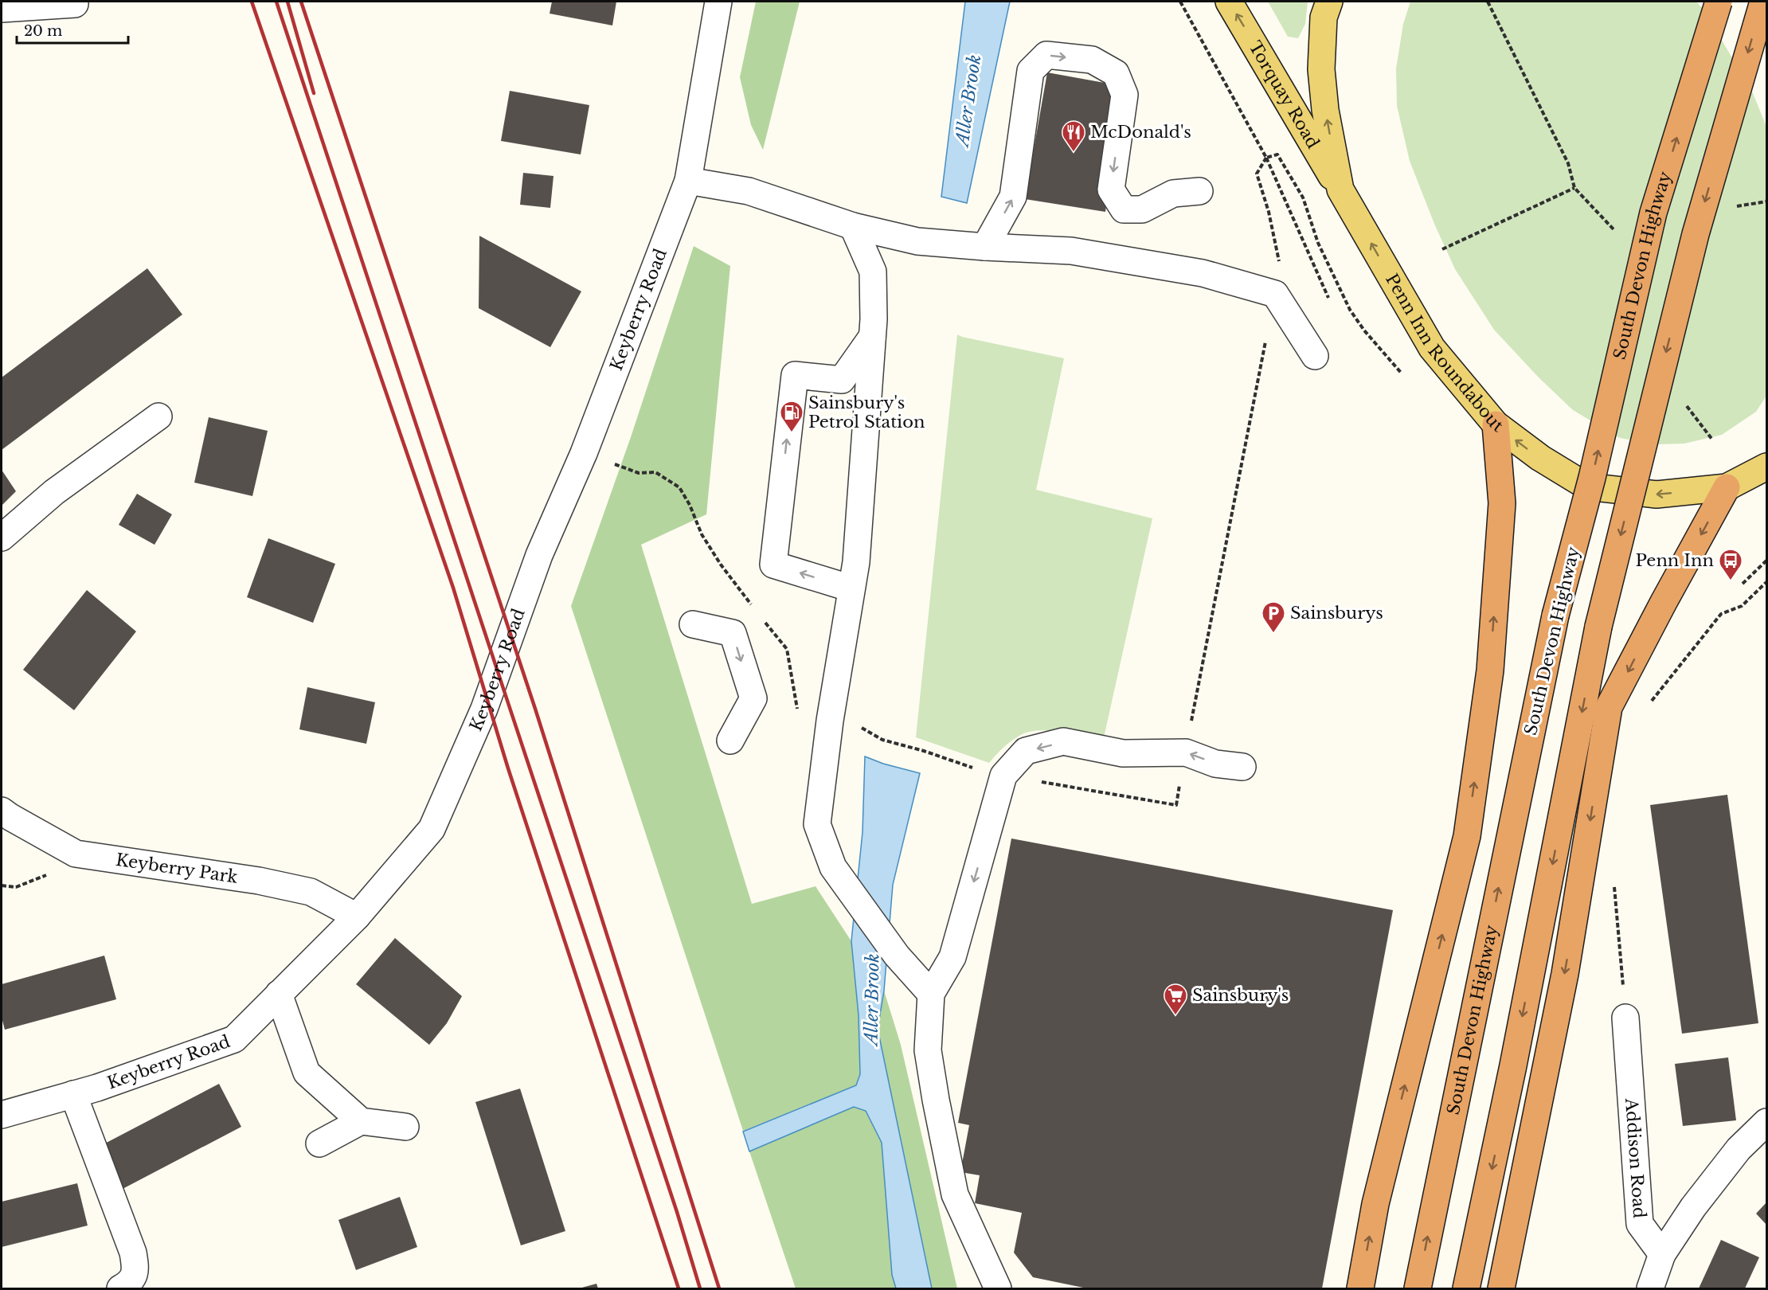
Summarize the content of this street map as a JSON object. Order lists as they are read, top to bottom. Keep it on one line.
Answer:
{"streets":{"highway":["South Devon Highway"],"main road":["Torquay Road","Penn Inn Roundabout"],"street":["Keyberry Road","Keyberry Park","Addison Road"]},"crossings":[["Torquay Road","Penn Inn Roundabout"],["Keyberry Road","Keyberry Park"]],"one_way":["Torquay Road","Penn Inn Roundabout"],"water":["Aller Brook"],"places":{"restaurant":["McDonald's"],"fuel station":["Sainsbury's Petrol Station"],"bus stop":["Penn Inn"],"parking":["Sainsburys"],"supermarket":["Sainsbury's"]},"scale_bar":"20 m"}
